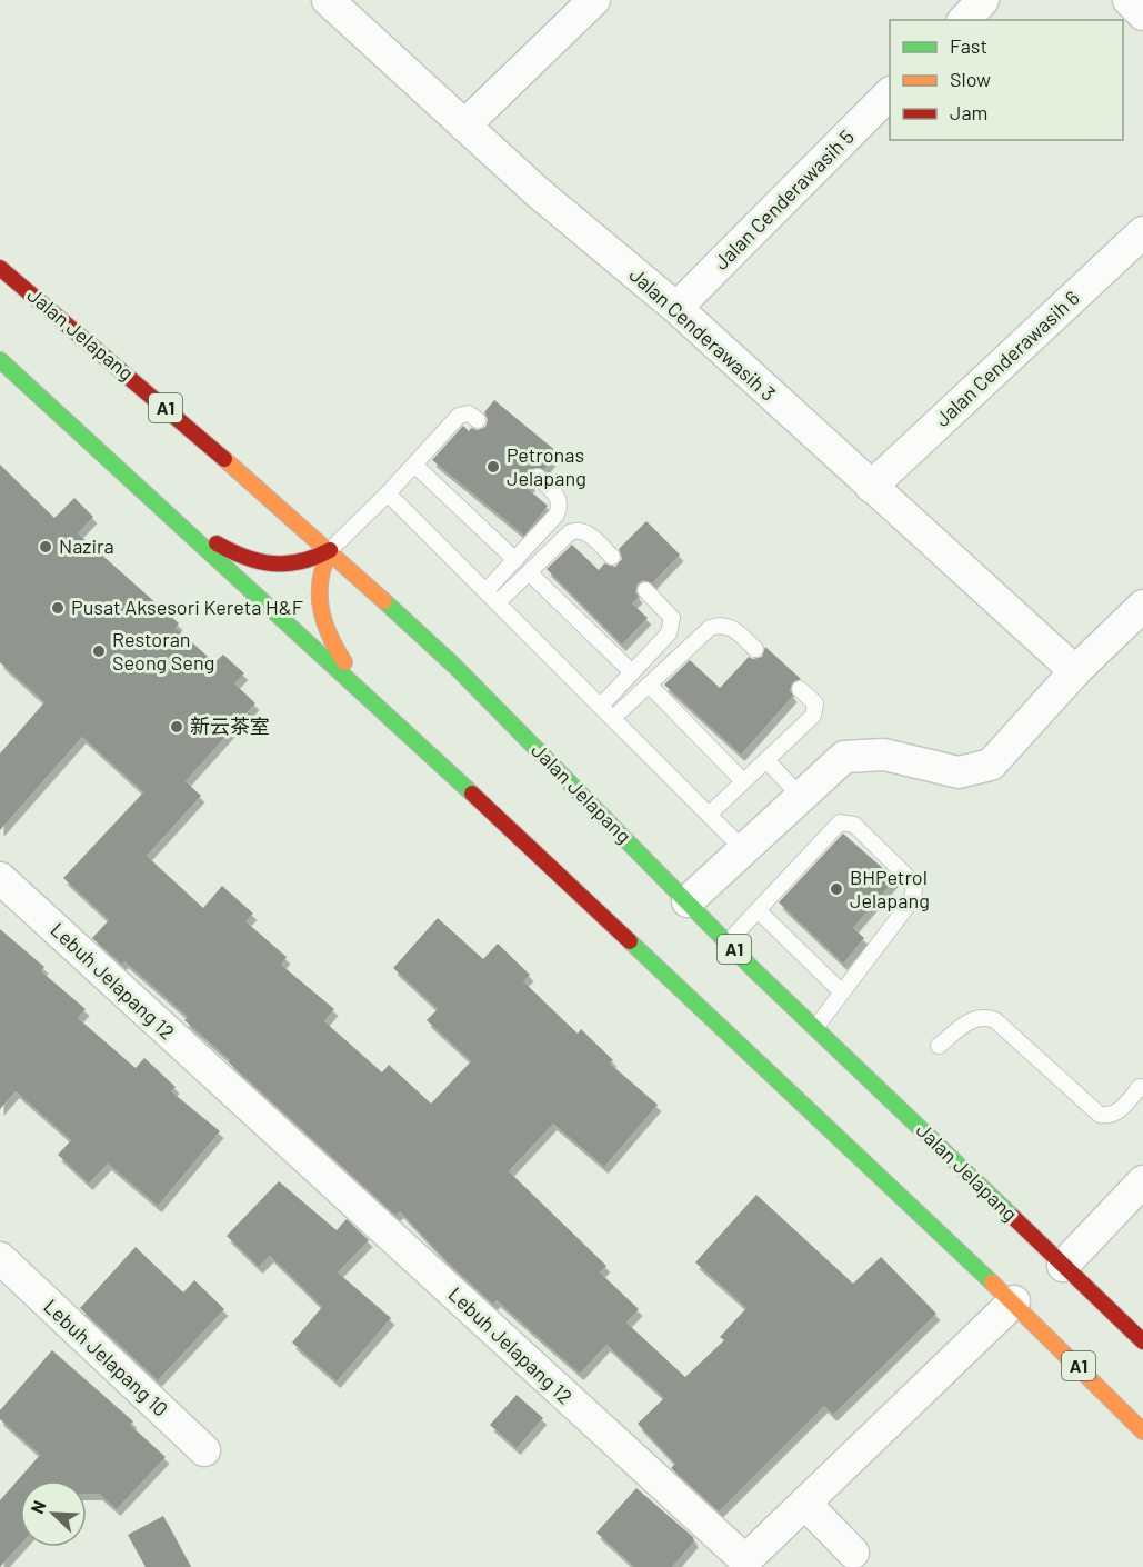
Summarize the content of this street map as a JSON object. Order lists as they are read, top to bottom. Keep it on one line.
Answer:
{"streets":{"main road":["Jalan Jelapang","A1"],"street":["Jalan Cenderawasih 5","Jalan Cenderawasih 3","Jalan Cenderawasih 6","Lebuh Jelapang 12","Lebuh Jelapang 10"]},"crossings":[["Jalan Cenderawasih 5","Jalan Cenderawasih 3"],["Jalan Cenderawasih 3","Jalan Cenderawasih 6"],["A1","Lebuh Jelapang 12"]],"places":["Petronas Jelapang","Nazira","Pusat Aksesori Kereta H&F","Restoran Seong Seng","新云茶室","BHPetrol Jelapang"],"legend":["Fast","Slow","Jam"],"north":"top left"}
